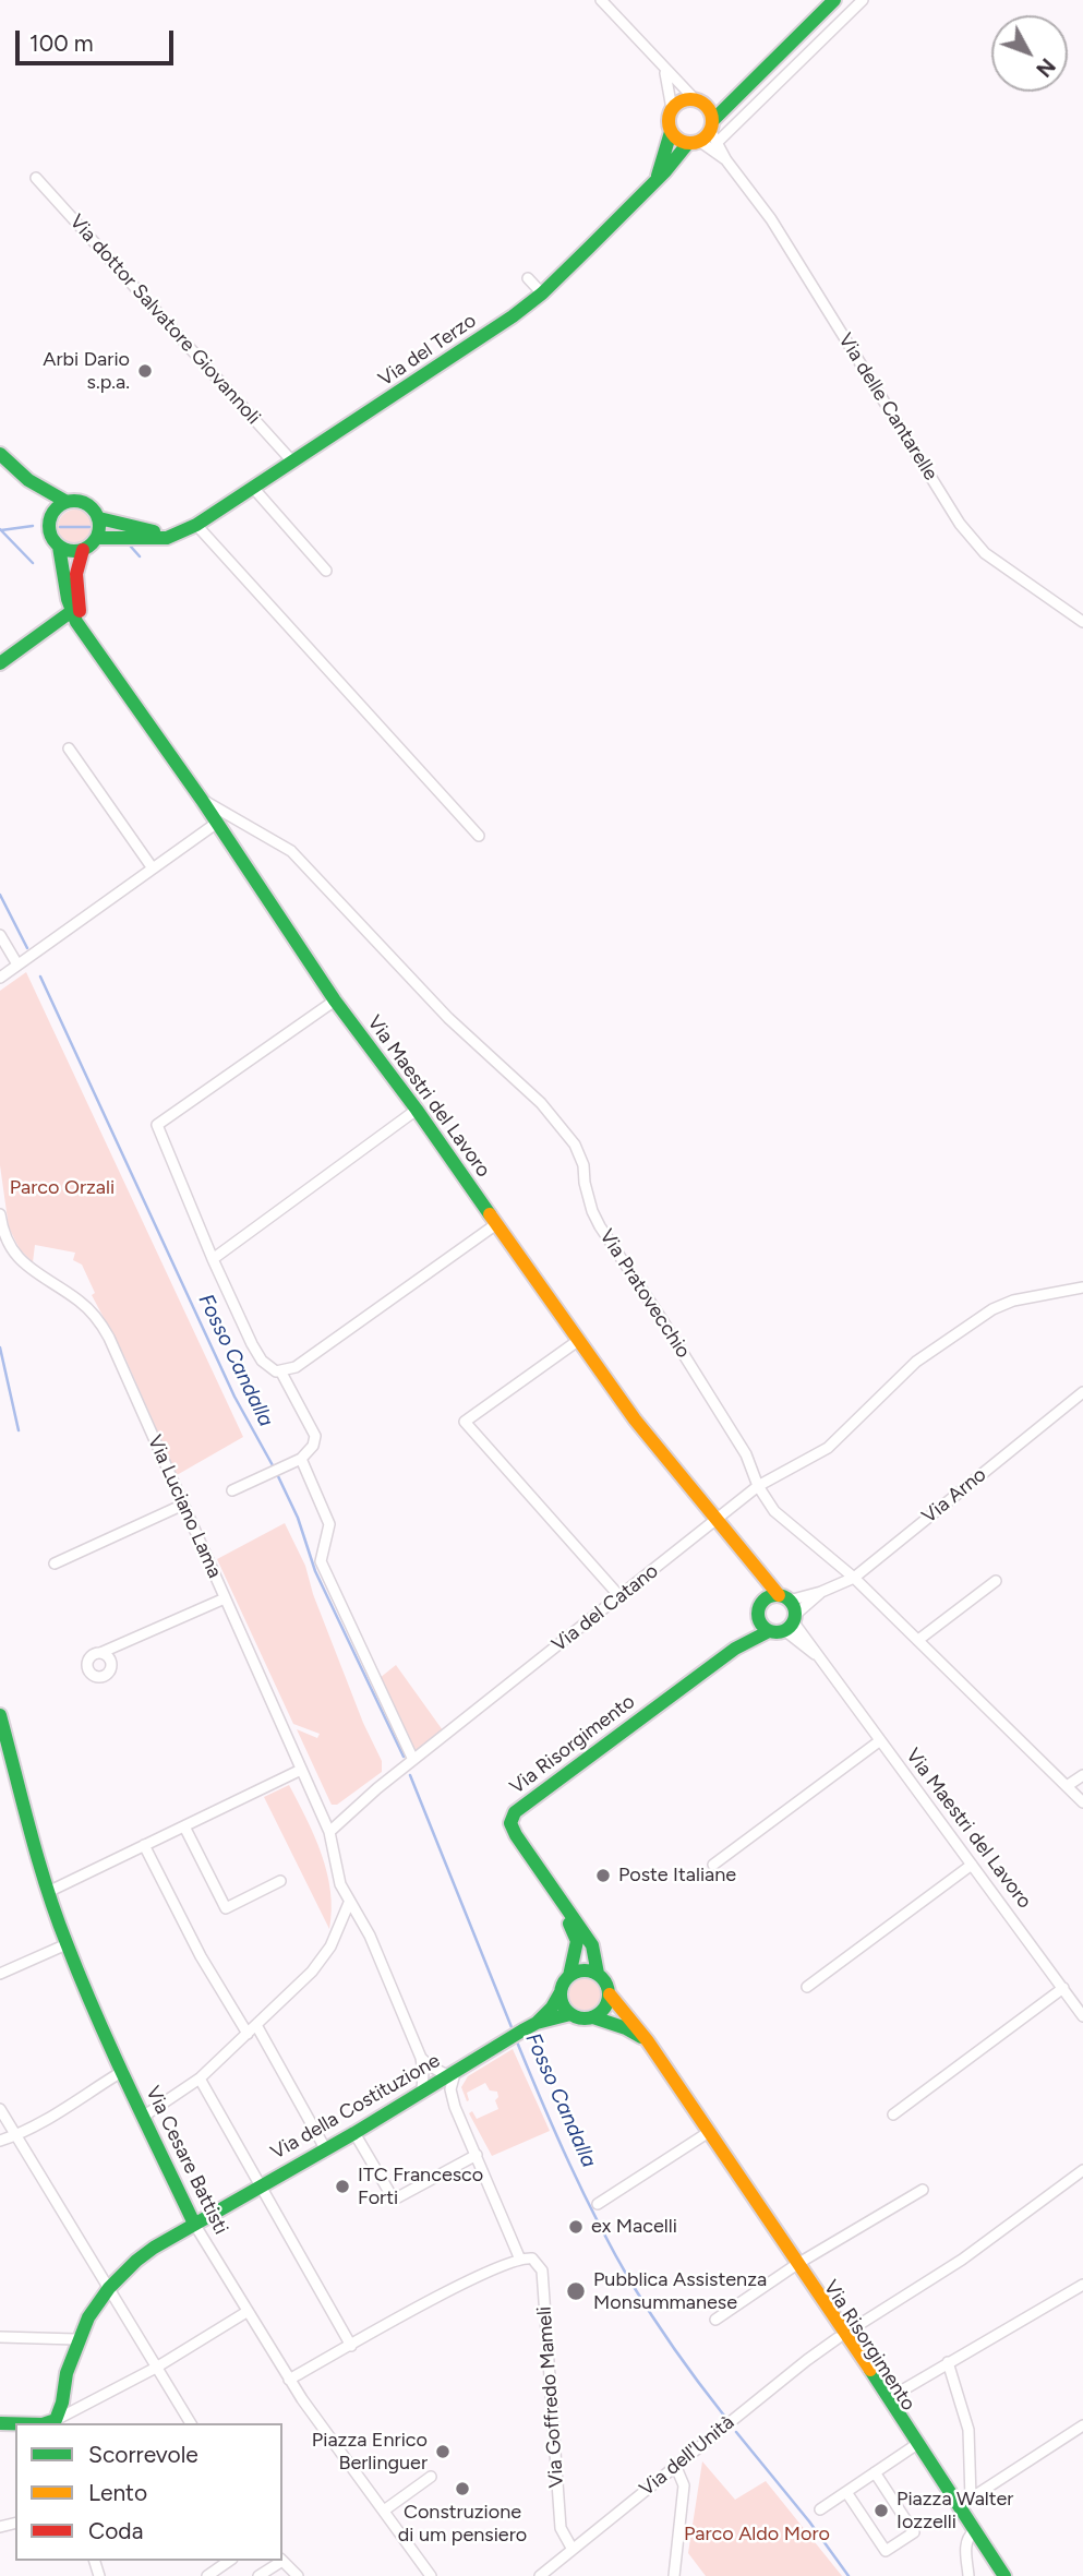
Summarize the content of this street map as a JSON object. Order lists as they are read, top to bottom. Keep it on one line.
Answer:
{"streets":{"main road":["Via del Terzo","Via Maestri del Lavoro","Via Risorgimento","Via della Costituzione","Via Cesare Battisti"],"street":["Via dottor Salvatore Giovannoli","Via delle Cantarelle","Via Pratovecchio","Via Arno","Via Luciano Lama","Via del Catano","Via Goffredo Mameli","Via dell'Unità"]},"crossings":[["Via dottor Salvatore Giovannoli","Via del Terzo"],["Via del Terzo","Via delle Cantarelle"],["Via Maestri del Lavoro","Via Pratovecchio"],["Via Maestri del Lavoro","Via Arno"],["Via Maestri del Lavoro","Via del Catano"],["Via Maestri del Lavoro","Via Risorgimento"],["Via Pratovecchio","Via Arno"],["Via Pratovecchio","Via del Catano"],["Via Arno","Via Risorgimento"],["Via Luciano Lama","Via del Catano"],["Via Risorgimento","Via della Costituzione"],["Via Risorgimento","Via dell'Unità"],["Via della Costituzione","Via Cesare Battisti"],["Via Goffredo Mameli","Via dell'Unità"]],"water":["Fosso Candalla"],"parks":["Parco Orzali","Parco Aldo Moro"],"places":["Arbi Dario s.p.a.","Poste Italiane","ITC Francesco Forti","ex Macelli","Pubblica Assistenza Monsummanese","Piazza Enrico Berlinguer","Construzione di um pensiero","Piazza Walter Iozzelli"],"legend":["Scorrevole","Lento","Coda"],"scale_bar":"100 m","north":"bottom right"}
